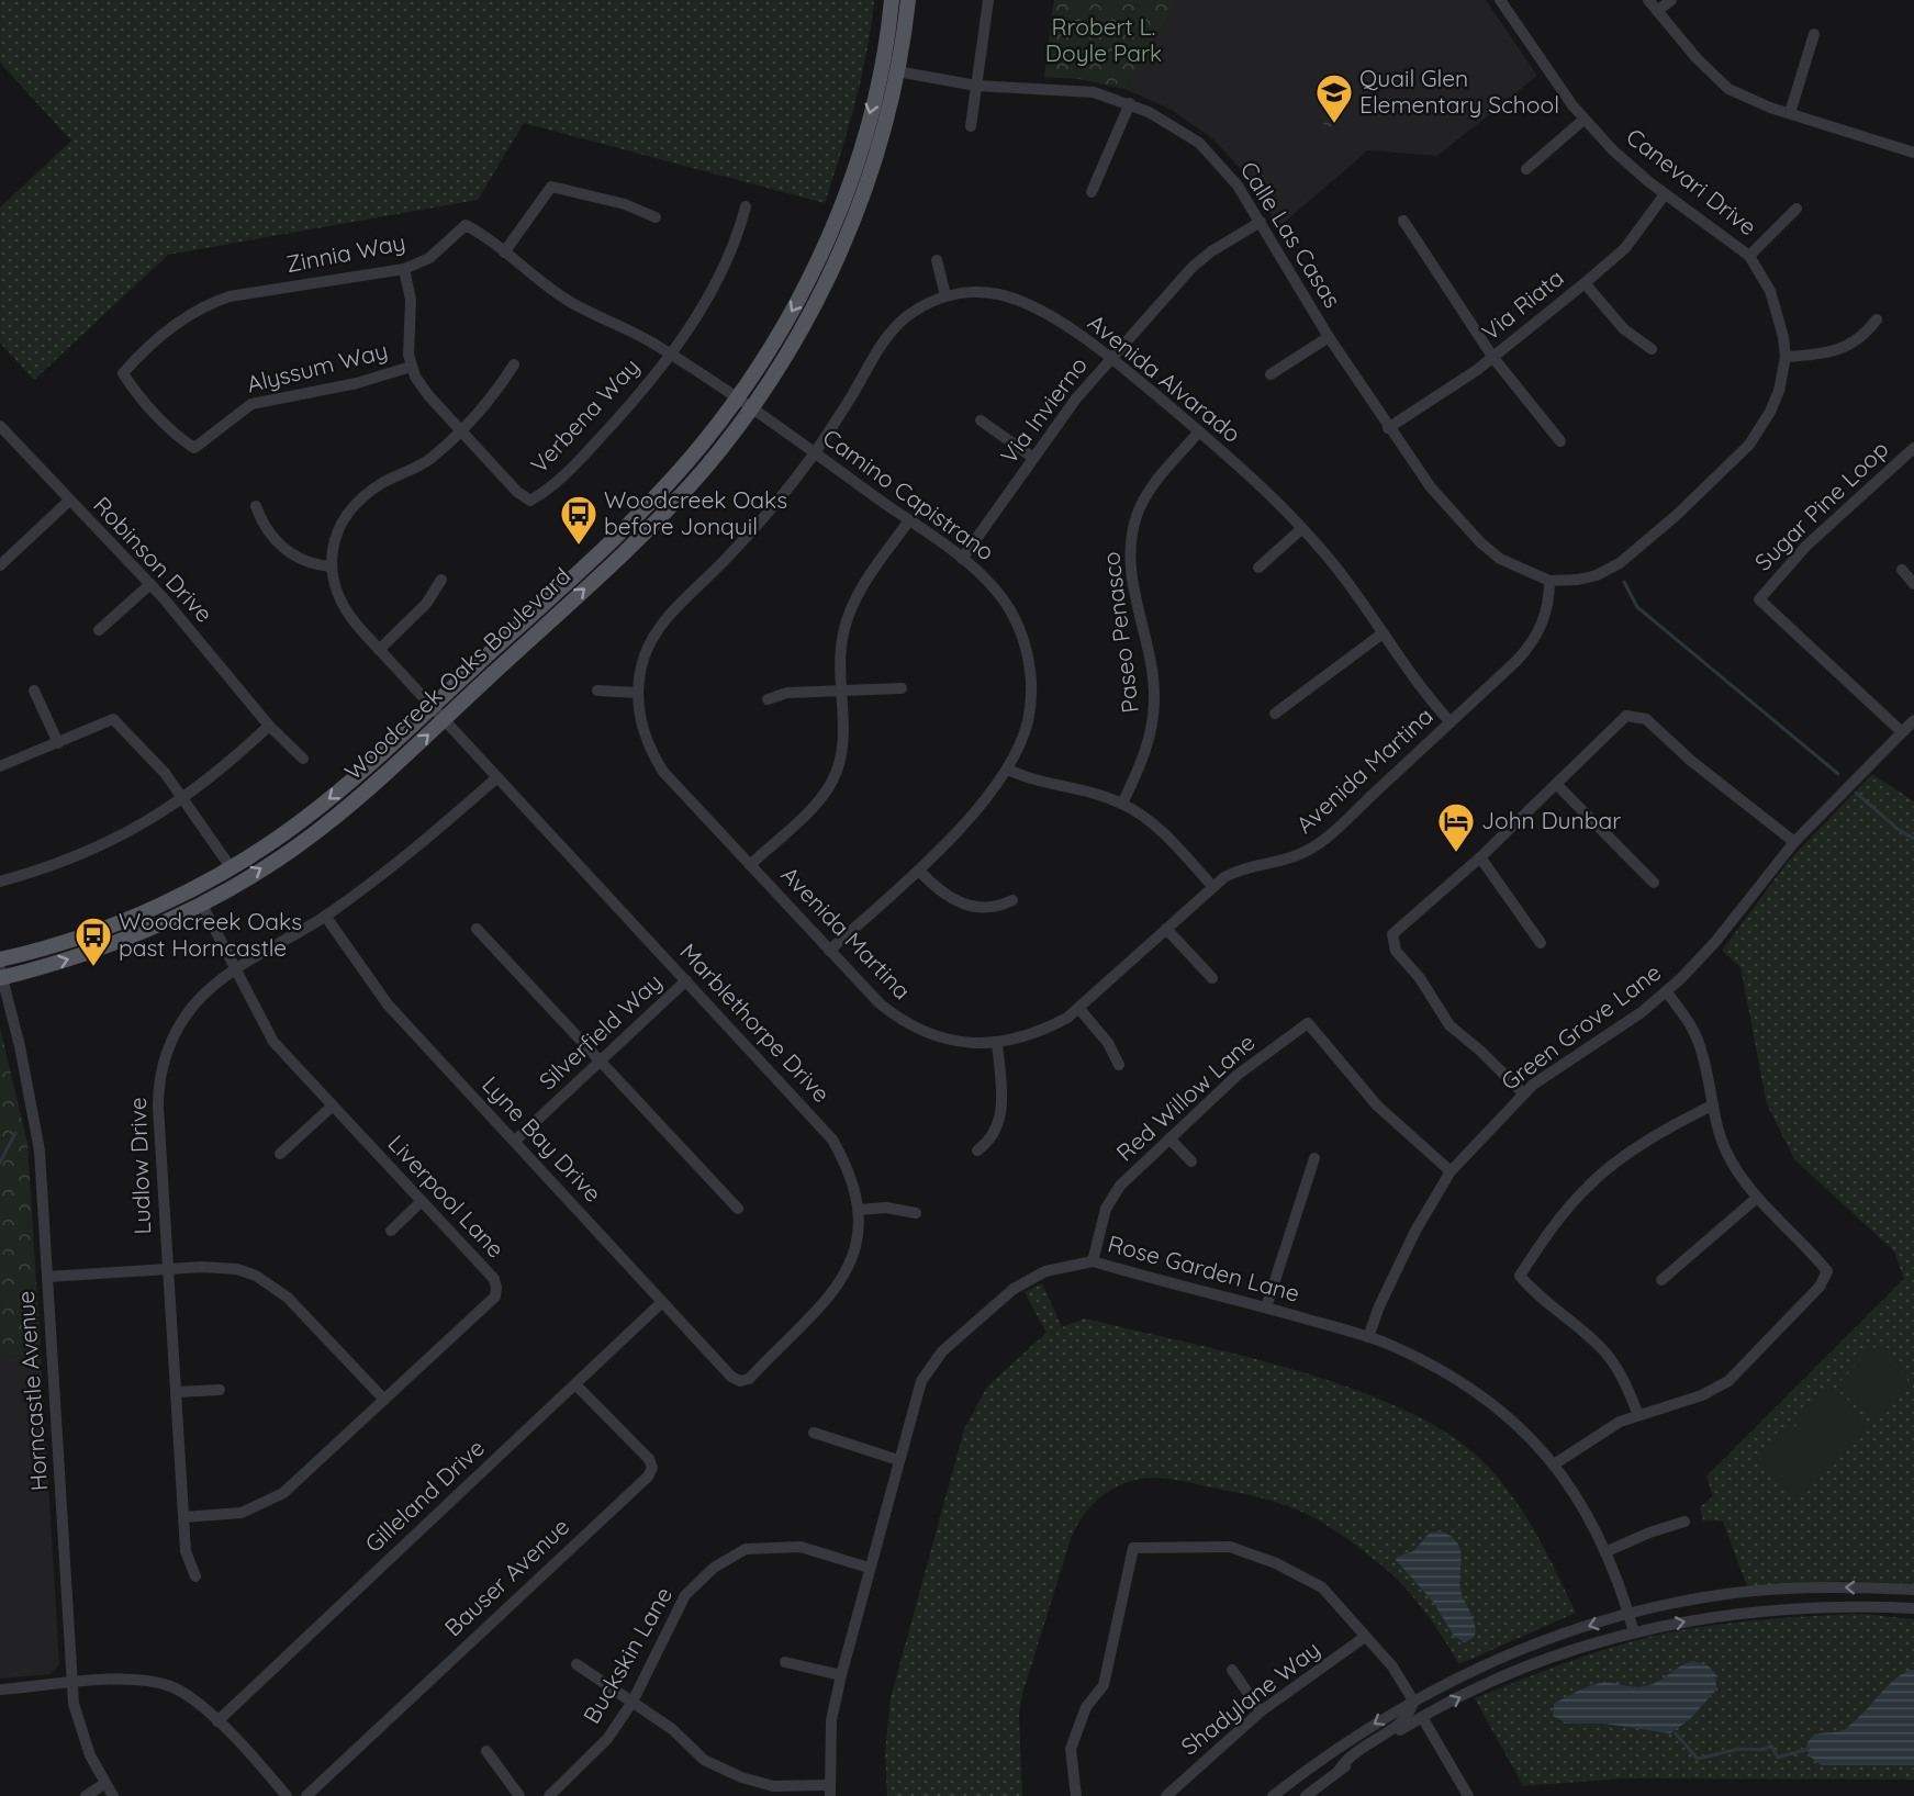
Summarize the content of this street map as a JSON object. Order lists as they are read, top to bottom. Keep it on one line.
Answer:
{"streets":{"main road":["Woodcreek Oaks Boulevard"],"street":["Canevari Drive","Calle Las Casas","Zinnia Way","Via Riata","Alyssum Way","Avenida Alvarado","Via Invierno","Verbena Way","Camino Capistrano","Sugar Pine Loop","Robinson Drive","Paseo Penasco","Avenida Martina","Marblethorpe Drive","Green Grove Lane","Silverfield Way","Red Willow Lane","Lyne Bay Drive","Ludlow Drive","Liverpool Lane","Rose Garden Lane","Horncastle Avenue","Gilleland Drive","Bauser Avenue","Buckskin Lane","Shadylane Way"]},"crossings":[["Canevari Drive","Calle Las Casas"],["Canevari Drive","Via Riata"],["Canevari Drive","Avenida Martina"],["Calle Las Casas","Via Riata"],["Calle Las Casas","Via Invierno"],["Calle Las Casas","Woodcreek Oaks Boulevard"],["Calle Las Casas","Avenida Martina"],["Zinnia Way","Alyssum Way"],["Zinnia Way","Verbena Way"],["Zinnia Way","Camino Capistrano"],["Zinnia Way","Woodcreek Oaks Boulevard"],["Alyssum Way","Verbena Way"],["Avenida Alvarado","Via Invierno"],["Avenida Alvarado","Camino Capistrano"],["Avenida Alvarado","Paseo Penasco"],["Avenida Alvarado","Avenida Martina"],["Via Invierno","Camino Capistrano"],["Camino Capistrano","Woodcreek Oaks Boulevard"],["Camino Capistrano","Avenida Martina"],["Sugar Pine Loop","Green Grove Lane"],["Woodcreek Oaks Boulevard","Marblethorpe Drive"],["Woodcreek Oaks Boulevard","Liverpool Lane"],["Woodcreek Oaks Boulevard","Horncastle Avenue"],["Marblethorpe Drive","Silverfield Way"],["Marblethorpe Drive","Lyne Bay Drive"],["Marblethorpe Drive","Ludlow Drive"],["Green Grove Lane","Red Willow Lane"],["Green Grove Lane","Rose Garden Lane"],["Silverfield Way","Lyne Bay Drive"],["Red Willow Lane","Rose Garden Lane"],["Lyne Bay Drive","Ludlow Drive"],["Lyne Bay Drive","Gilleland Drive"],["Ludlow Drive","Liverpool Lane"],["Rose Garden Lane","Buckskin Lane"],["Gilleland Drive","Bauser Avenue"]],"parks":["Rrobert L. Doyle Park"],"places":{"school or university":["Quail Glen Elementary School"],"bus stop":["Woodcreek Oaks before Jonquil","Woodcreek Oaks past Horncastle"],"hotel":["John Dunbar"]}}
